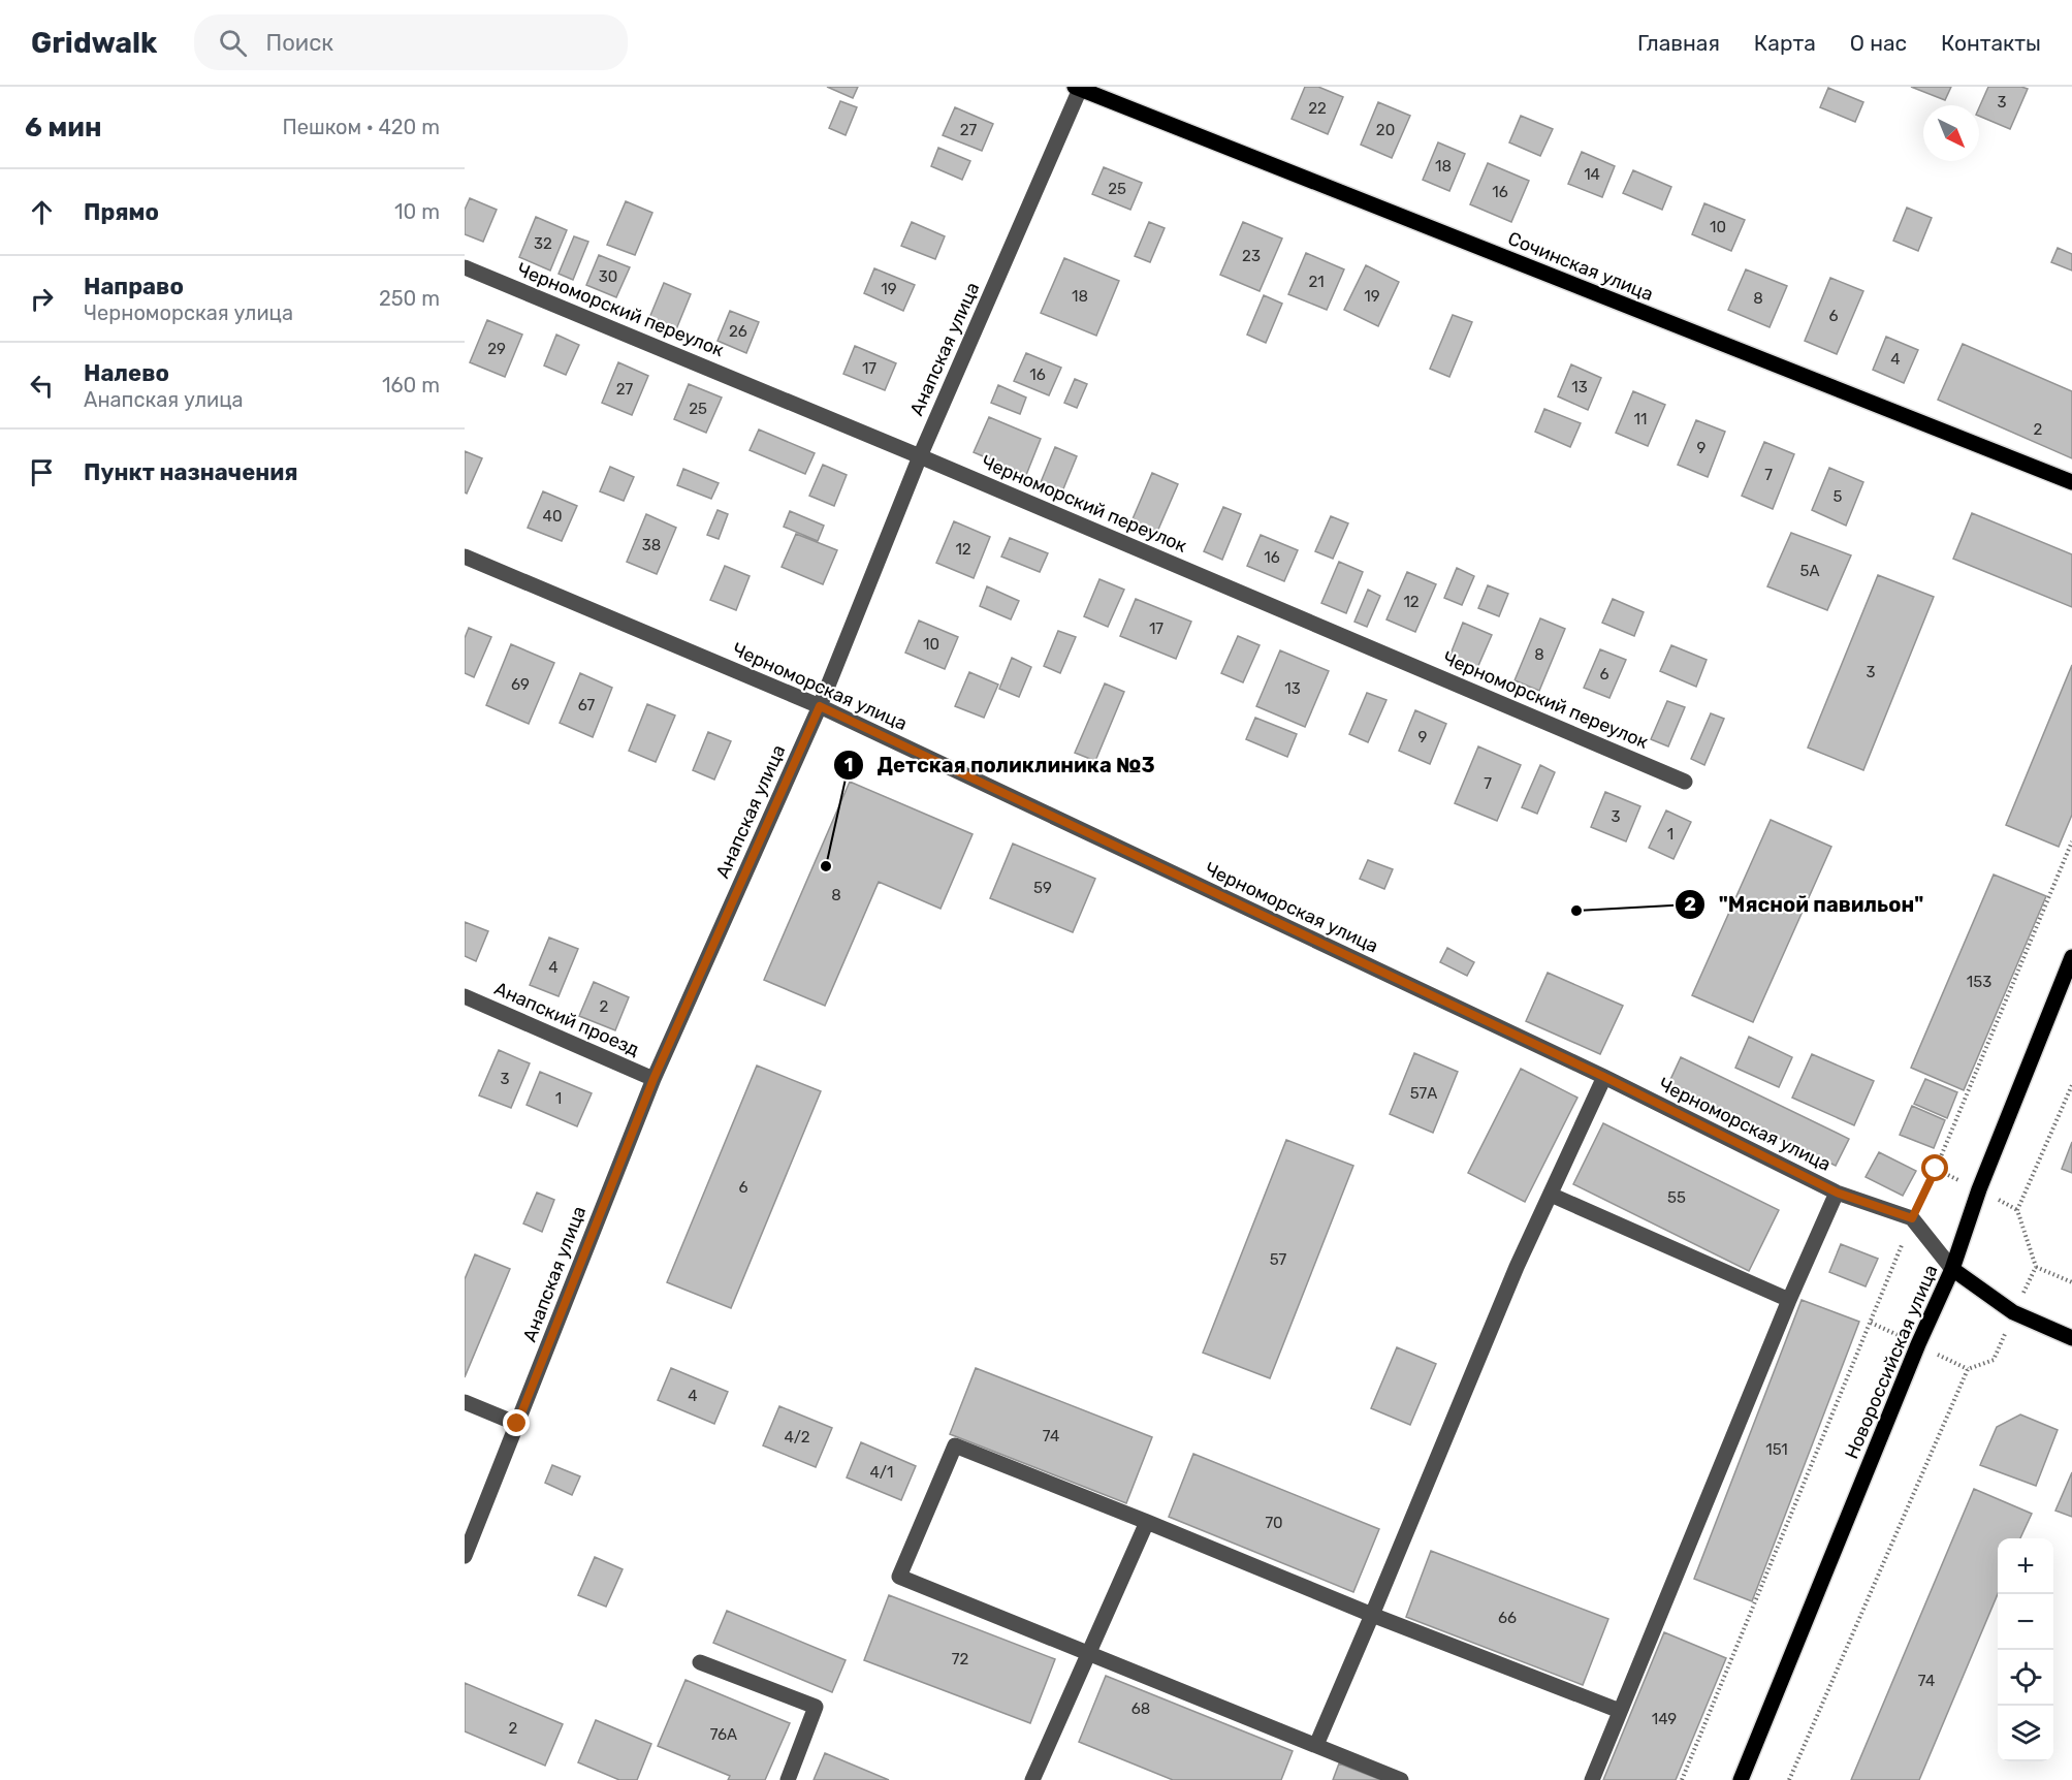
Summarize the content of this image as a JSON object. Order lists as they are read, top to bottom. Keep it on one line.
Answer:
{"streets":{"main road":["Сочинская улица","Новороссийская улица"],"street":["Черноморский переулок","Анапская улица","Черноморская улица","Анапский проезд"]},"crossings":[["Сочинская улица","Анапская улица"],["Черноморский переулок","Анапская улица"],["Анапская улица","Черноморская улица"],["Анапская улица","Анапский проезд"]],"places":["Детская поликлиника №3","\"Мясной павильон\""],"house_numbers":["3","22","27","20","18","14","25","16","10","32","23","30","21","19","18","19","8","6","26","29","4","17","16","13","27","25","11","2","9","7","5","40","38","12","16","5А","12","17","10","8","3","6","69","13","67","9","7","3","1","59","8","4","153","2","3","57А","1","6","55","57","4","74","4/2","151","4/1","70","66","72","74","68","149","2","76А"],"north":"bottom right","page":{"header":"Gridwalk","search":"Поиск","nav":["Главная","Карта","О нас","Контакты"],"heading":["6 мин","Пешком · 420 m"],"list":[["Прямо","10 m"],["Направо","Черноморская улица","250 m"],["Налево","Анапская улица","160 m"],"Пункт назначения"],"map_buttons":["+","−"]}}
